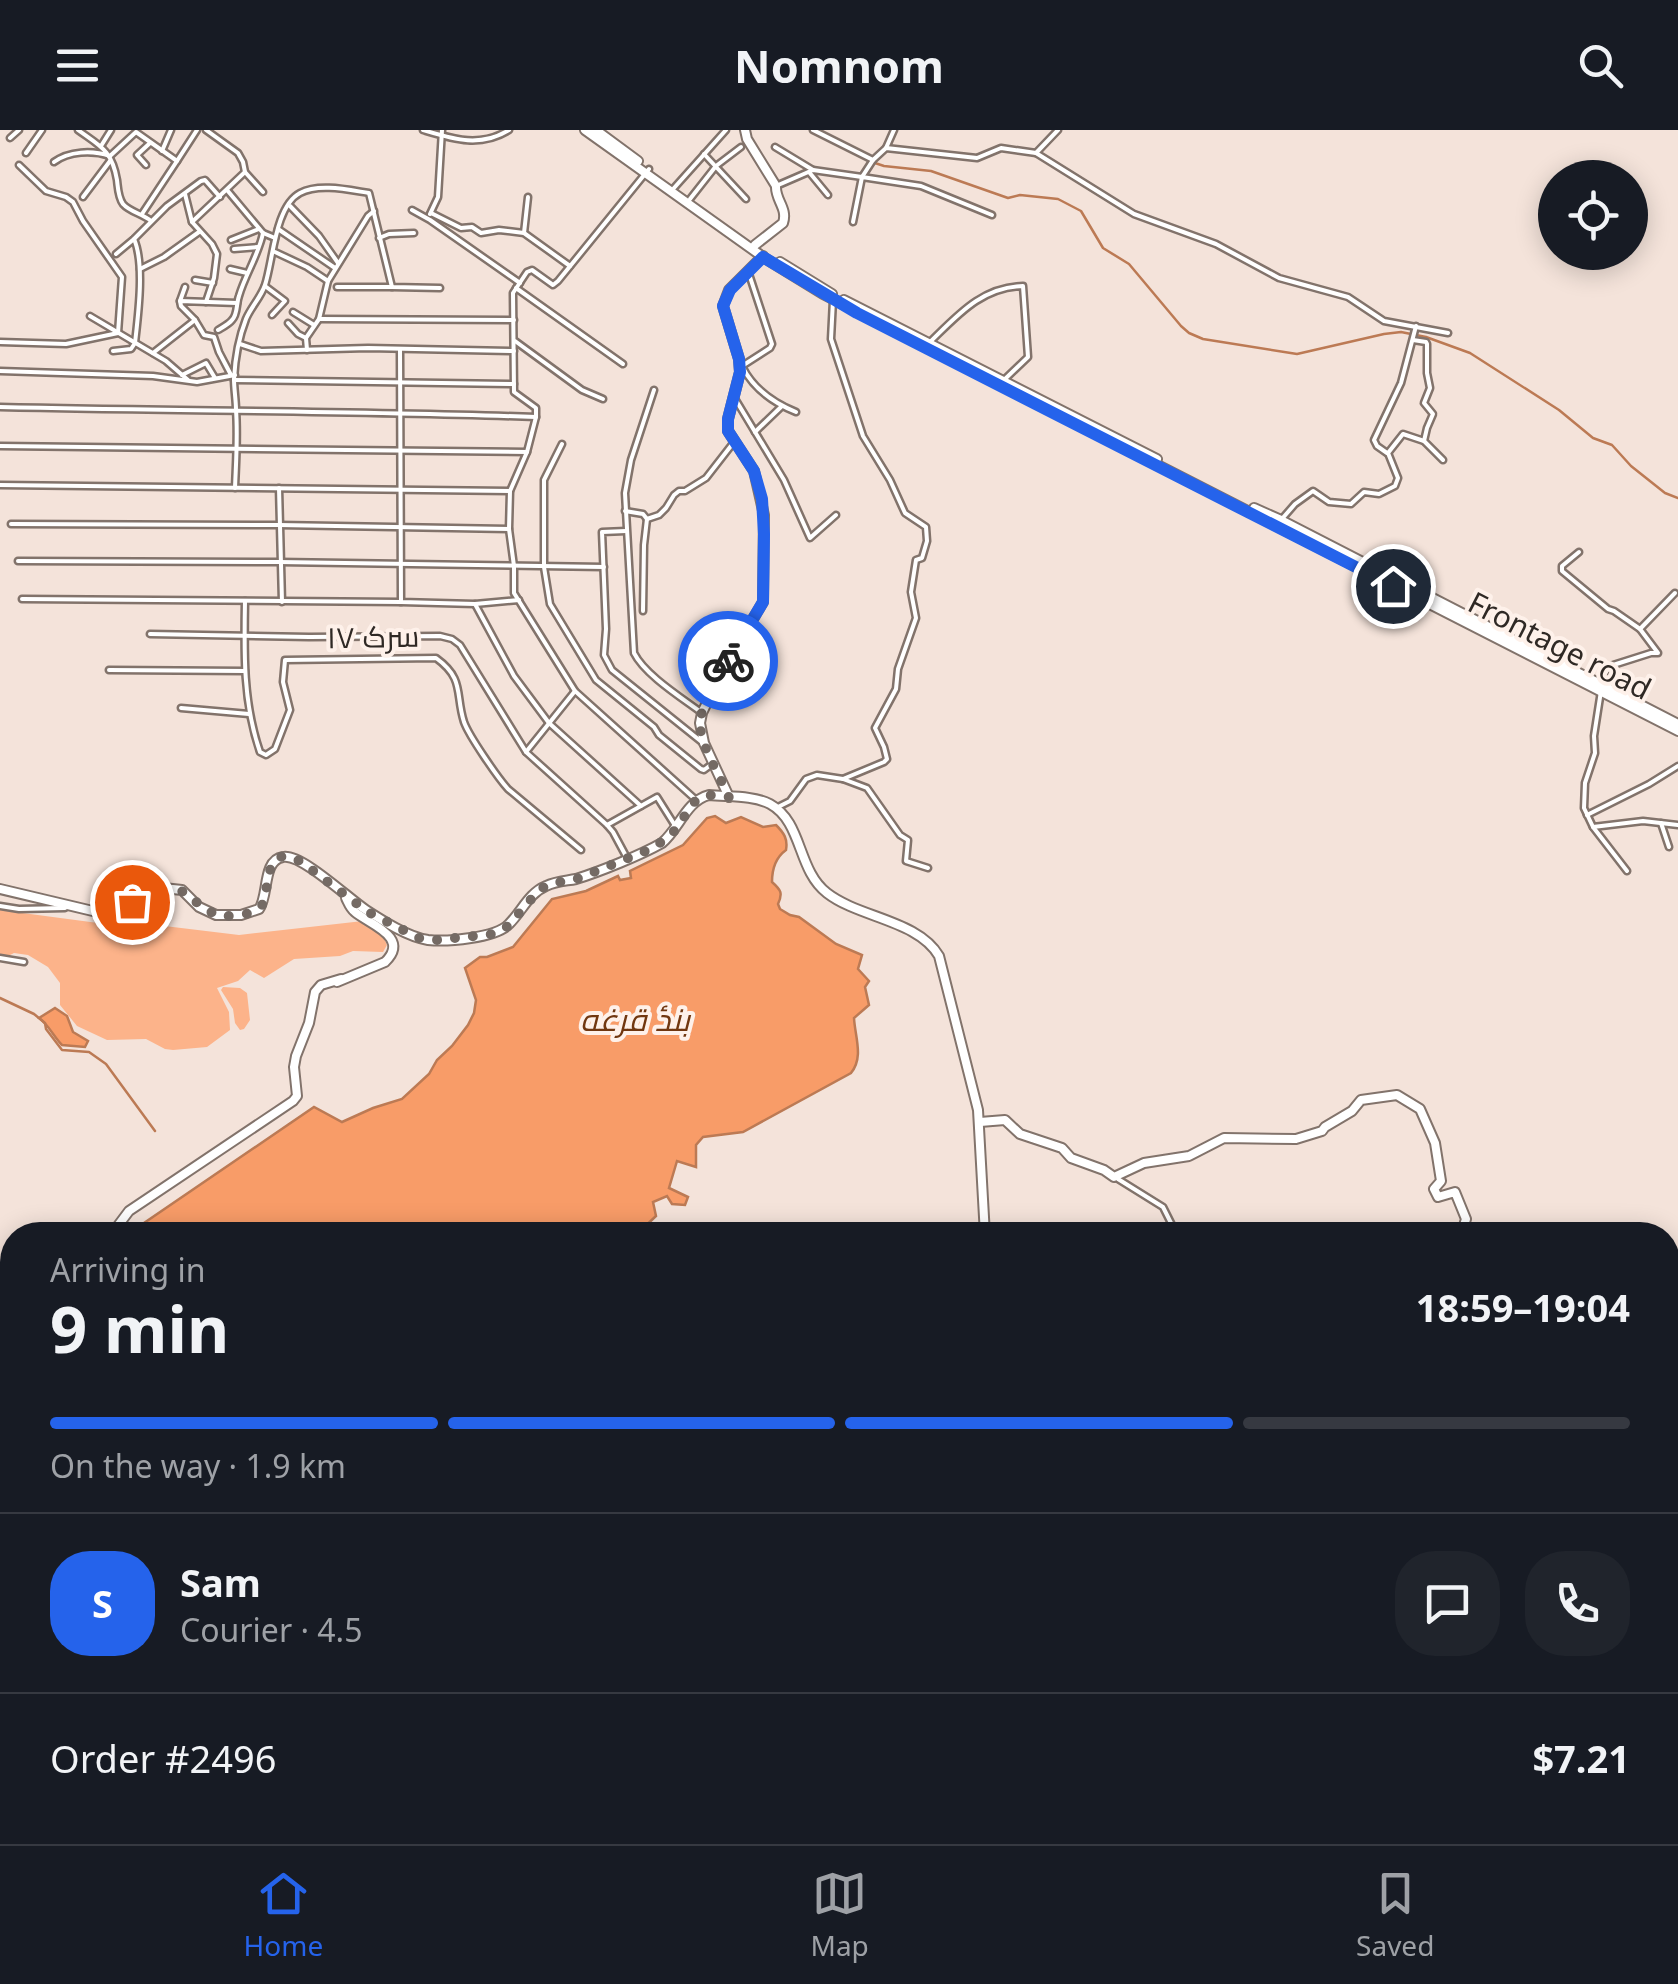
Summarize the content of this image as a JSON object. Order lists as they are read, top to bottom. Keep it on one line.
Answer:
{"streets":{"main road":["Frontage road"],"street":["سرک ۱۷"]},"water":["بندٔ قرغه"],"page":{"header":"Nomnom","heading":["9 min","Arriving in","18:59–19:04"],"panel":["Sam","Courier · 4.5","Order #2496","$7.21"],"bar":"On the way · 1.9 km","round":"S","tabs":["Home","Map","Saved"]}}
